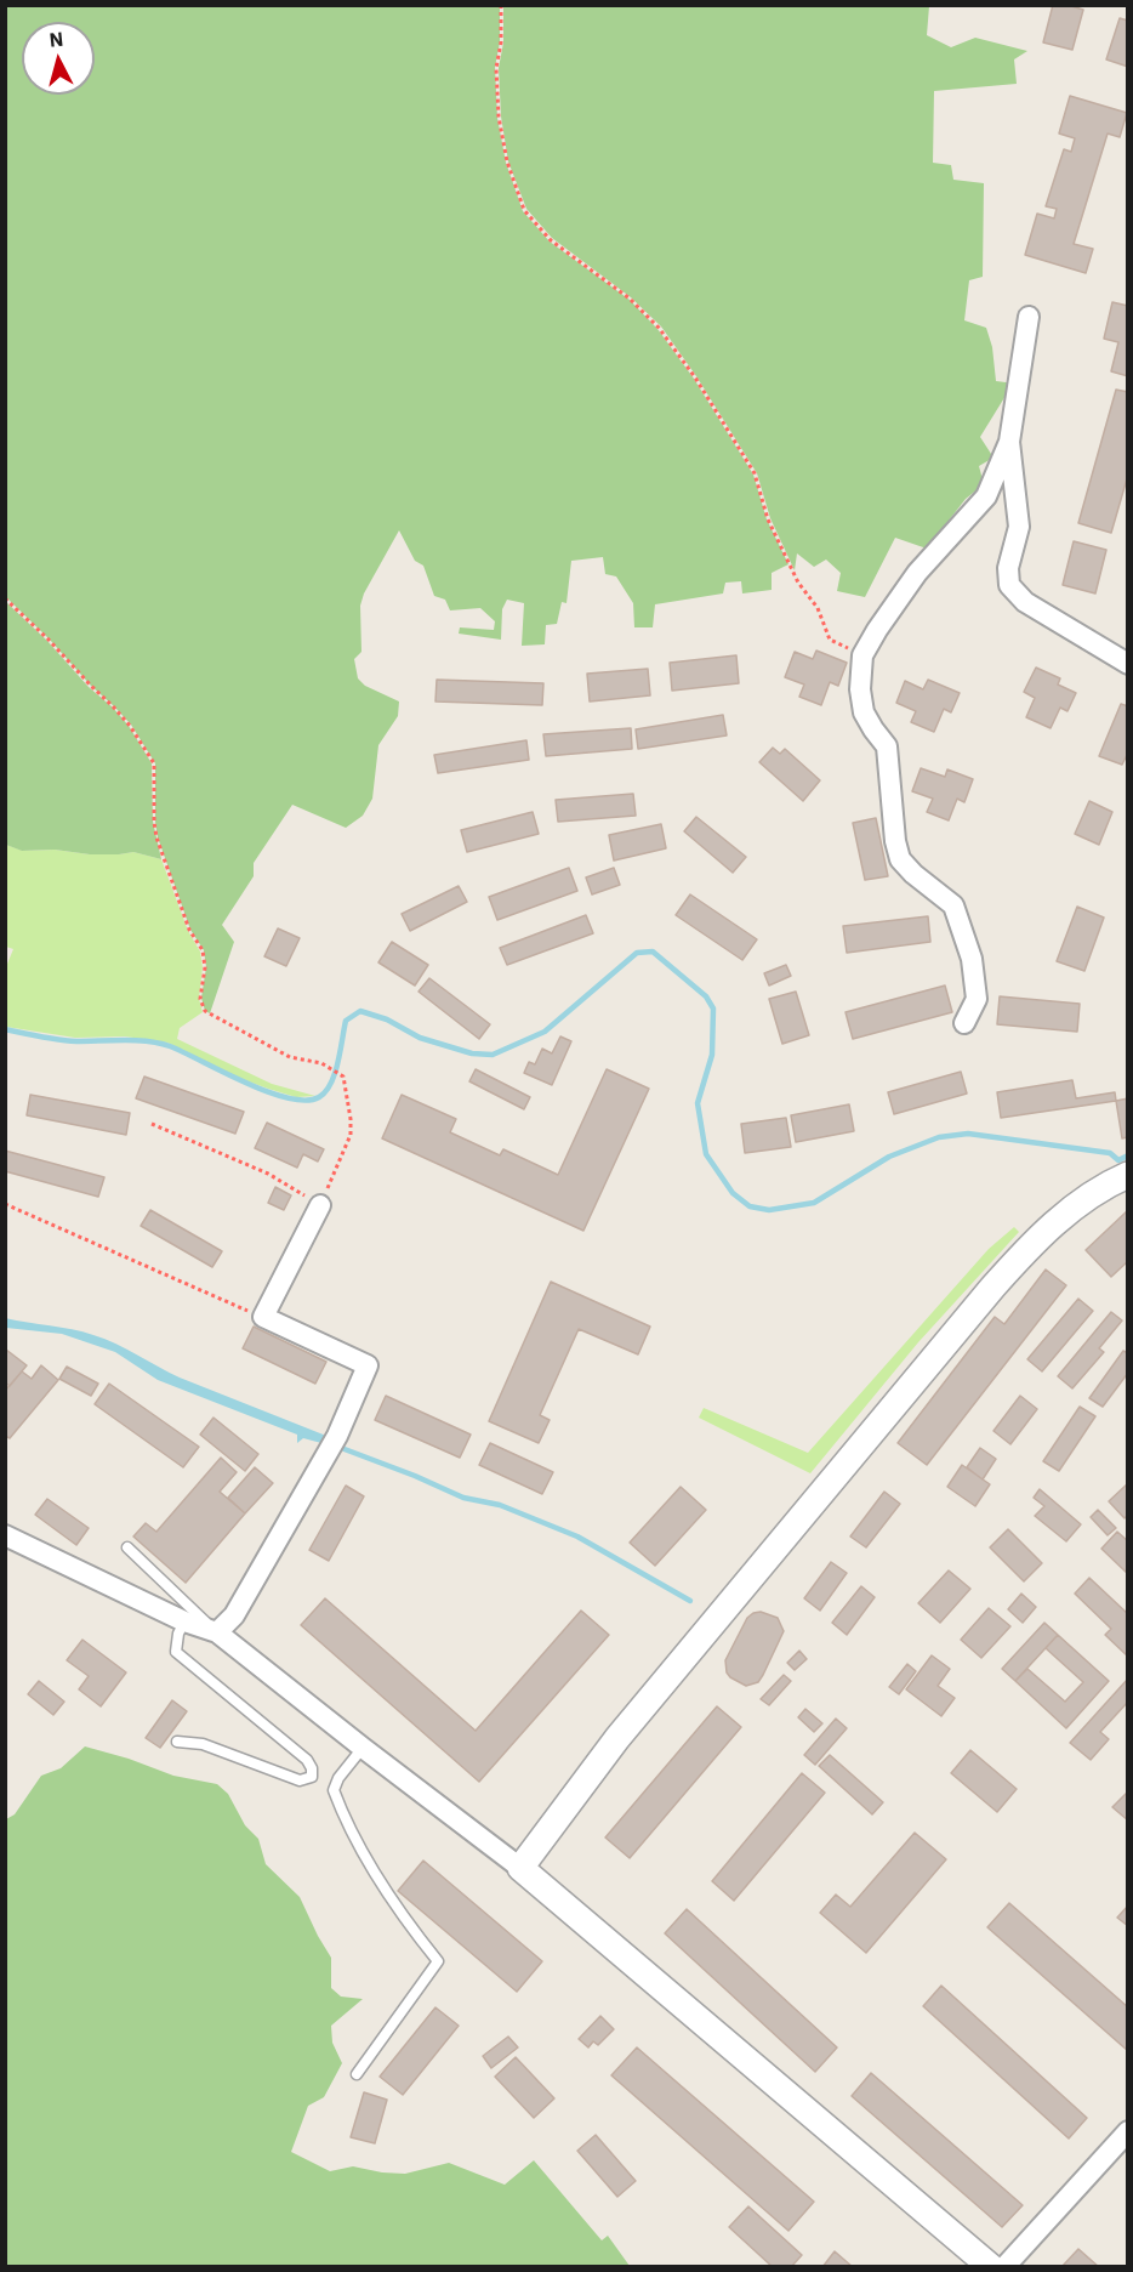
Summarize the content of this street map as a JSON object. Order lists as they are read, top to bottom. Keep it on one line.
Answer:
{"north":"top"}
